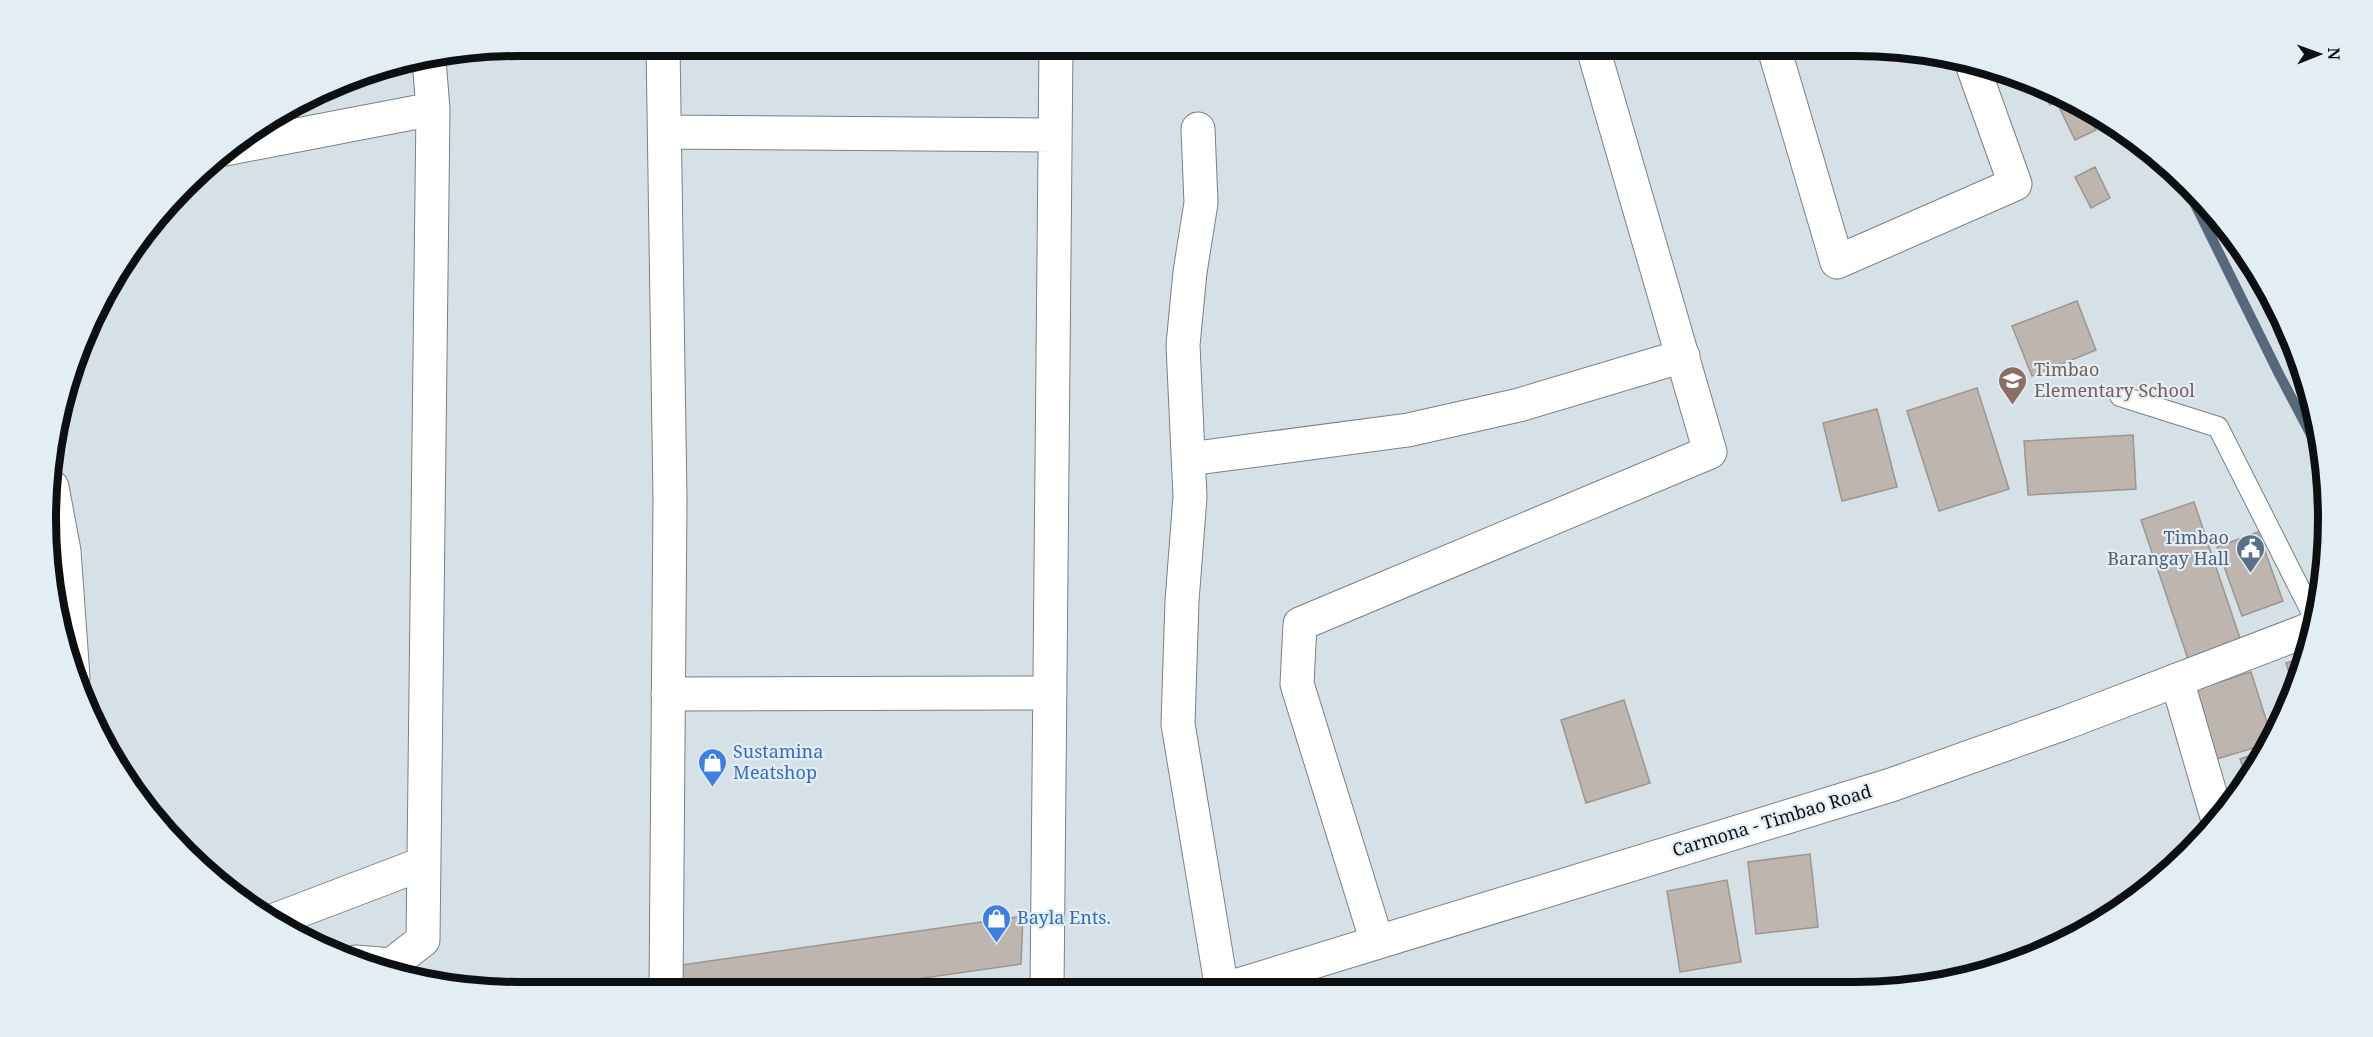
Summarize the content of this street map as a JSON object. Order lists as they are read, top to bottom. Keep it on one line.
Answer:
{"streets":{"street":["Carmona - Timbao Road"]},"places":{"school or university":["Timbao Elementary School"],"public building":["Timbao Barangay Hall"],"shop":["Sustamina Meatshop","Bayla Ents."]},"north":"right"}
